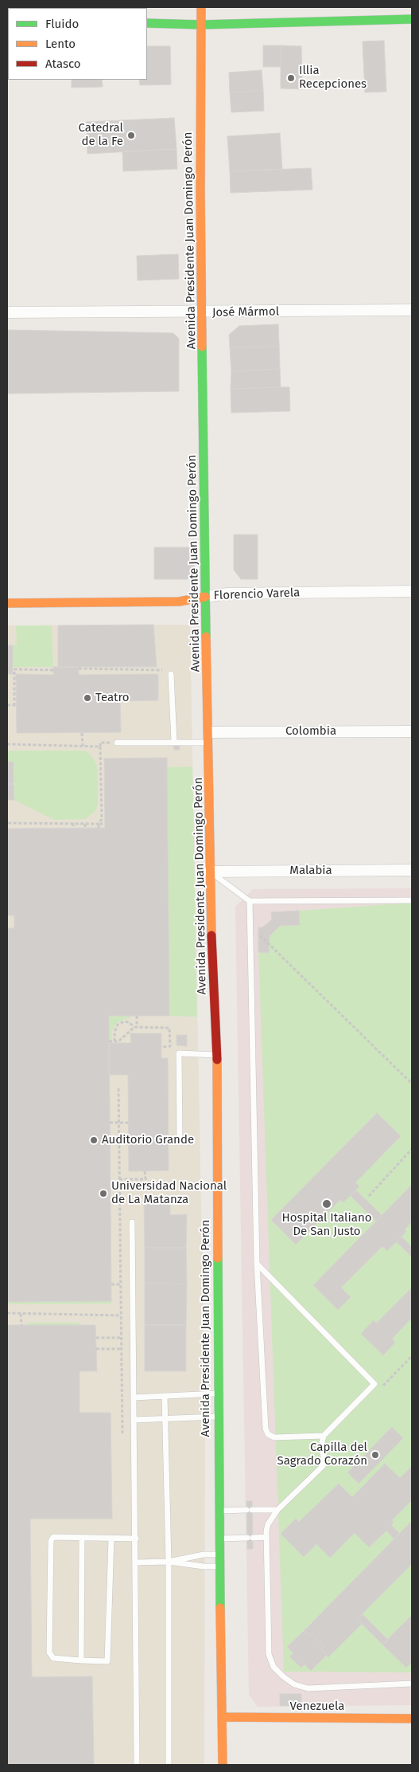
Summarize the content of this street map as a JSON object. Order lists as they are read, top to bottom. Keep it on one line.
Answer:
{"streets":{"main road":["Avenida Presidente Juan Domingo Perón","Florencio Varela","Venezuela"],"street":["José Mármol","Colombia","Malabia"]},"crossings":[["Avenida Presidente Juan Domingo Perón","José Mármol"],["Avenida Presidente Juan Domingo Perón","Florencio Varela"],["Avenida Presidente Juan Domingo Perón","Colombia"],["Avenida Presidente Juan Domingo Perón","Malabia"],["Avenida Presidente Juan Domingo Perón","Venezuela"]],"places":["Illia Recepciones","Catedral de la Fe","Teatro","Auditorio Grande","Universidad Nacional de La Matanza","Hospital Italiano De San Justo","Capilla del Sagrado Corazón"],"legend":["Fluido","Lento","Atasco"]}
